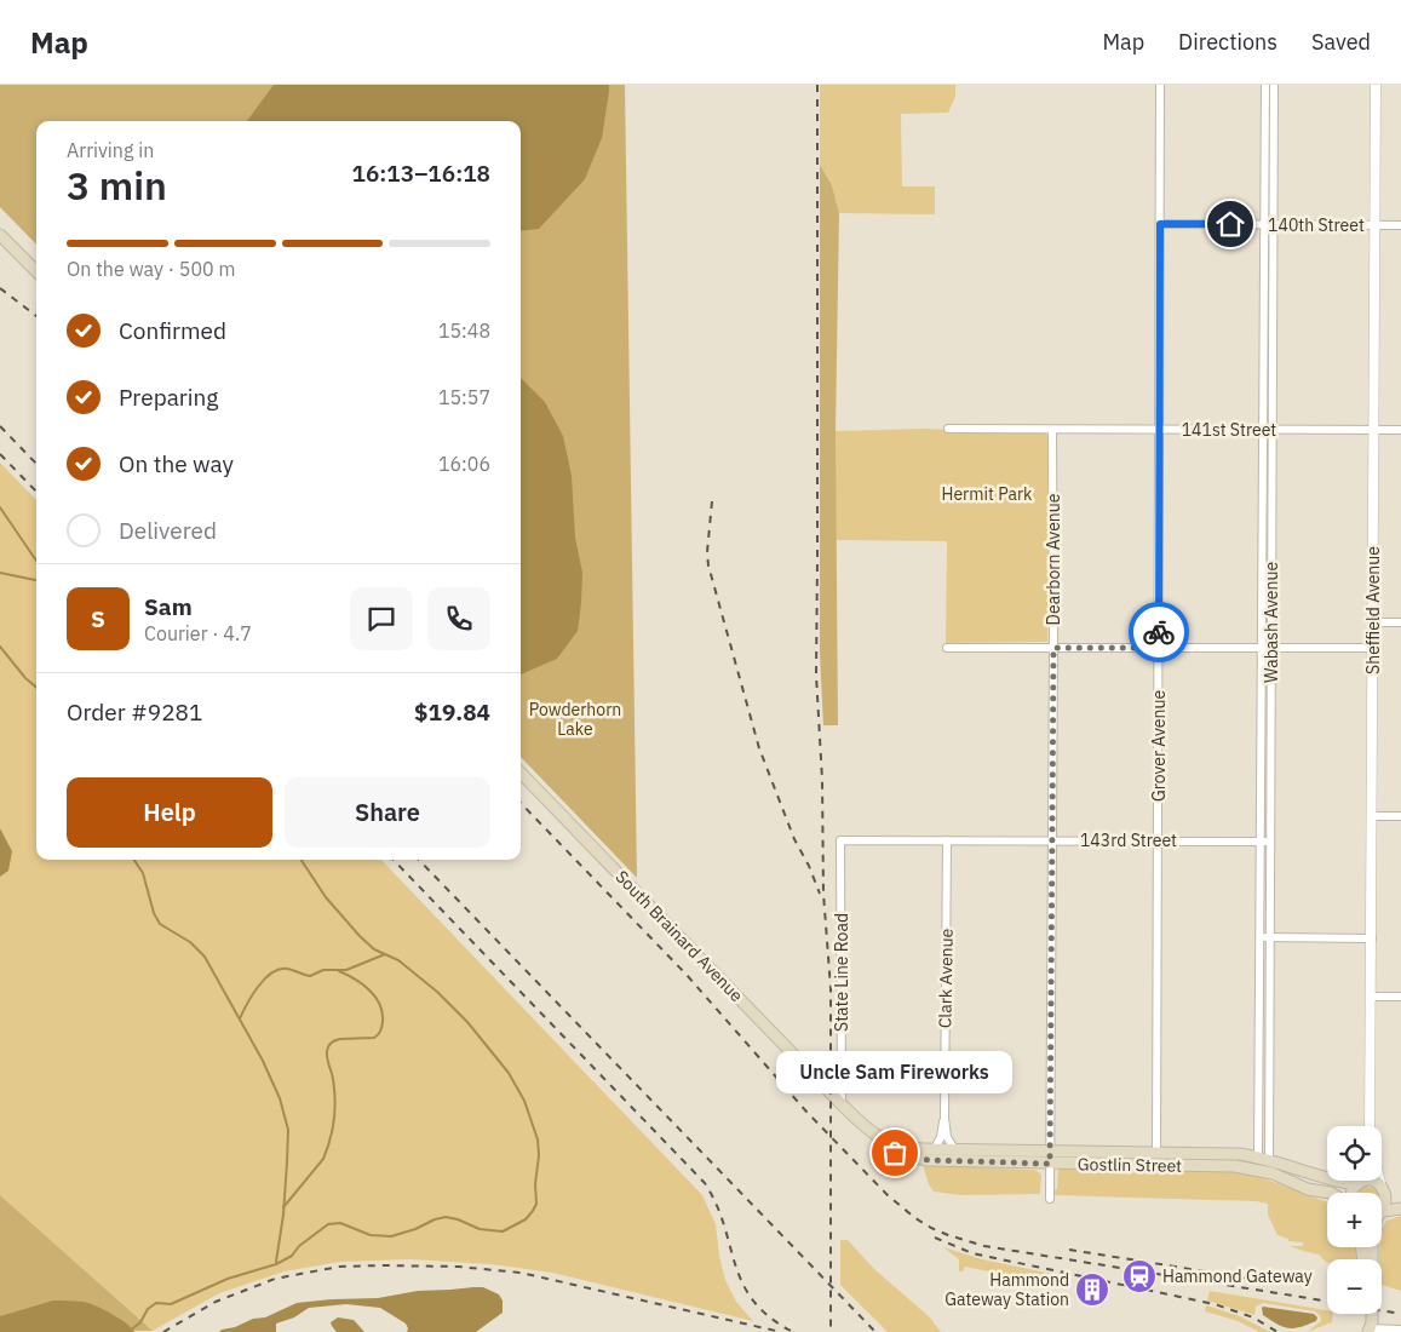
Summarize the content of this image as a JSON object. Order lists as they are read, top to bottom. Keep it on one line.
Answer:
{"streets":{"main road":["South Brainard Avenue","Gostlin Street"],"street":["140th Street","141st Street","Dearborn Avenue","Sheffield Avenue","Wabash Avenue","Grover Avenue","143rd Street","State Line Road","Clark Avenue"]},"crossings":[["140th Street","Sheffield Avenue"],["140th Street","Wabash Avenue"],["140th Street","Grover Avenue"],["141st Street","Dearborn Avenue"],["141st Street","Sheffield Avenue"],["141st Street","Wabash Avenue"],["141st Street","Grover Avenue"],["Dearborn Avenue","143rd Street"],["Dearborn Avenue","Gostlin Street"],["Wabash Avenue","143rd Street"],["Wabash Avenue","Gostlin Street"],["Grover Avenue","143rd Street"],["Grover Avenue","Gostlin Street"],["143rd Street","State Line Road"],["143rd Street","Clark Avenue"],["South Brainard Avenue","State Line Road"],["South Brainard Avenue","Gostlin Street"],["State Line Road","Gostlin Street"],["Clark Avenue","Gostlin Street"]],"parks":["Hermit Park","Powderhorn Lake"],"places":{"other":["Uncle Sam Fireworks"],"station":["Hammond Gateway"],"building":["Hammond Gateway Station"]},"page":{"header":"Map","nav":["Map","Directions","Saved"],"heading":["3 min","Arriving in","16:13–16:18"],"panel":["Sam","Courier · 4.7","Order #9281","$19.84"],"bar":"On the way · 500 m","list":[["Confirmed","15:48"],["Preparing","15:57"],["On the way","16:06"],"Delivered"],"round":"S","buttons":["Help","Share"],"bubble":"Uncle Sam Fireworks","map_buttons":["+","−"]}}
